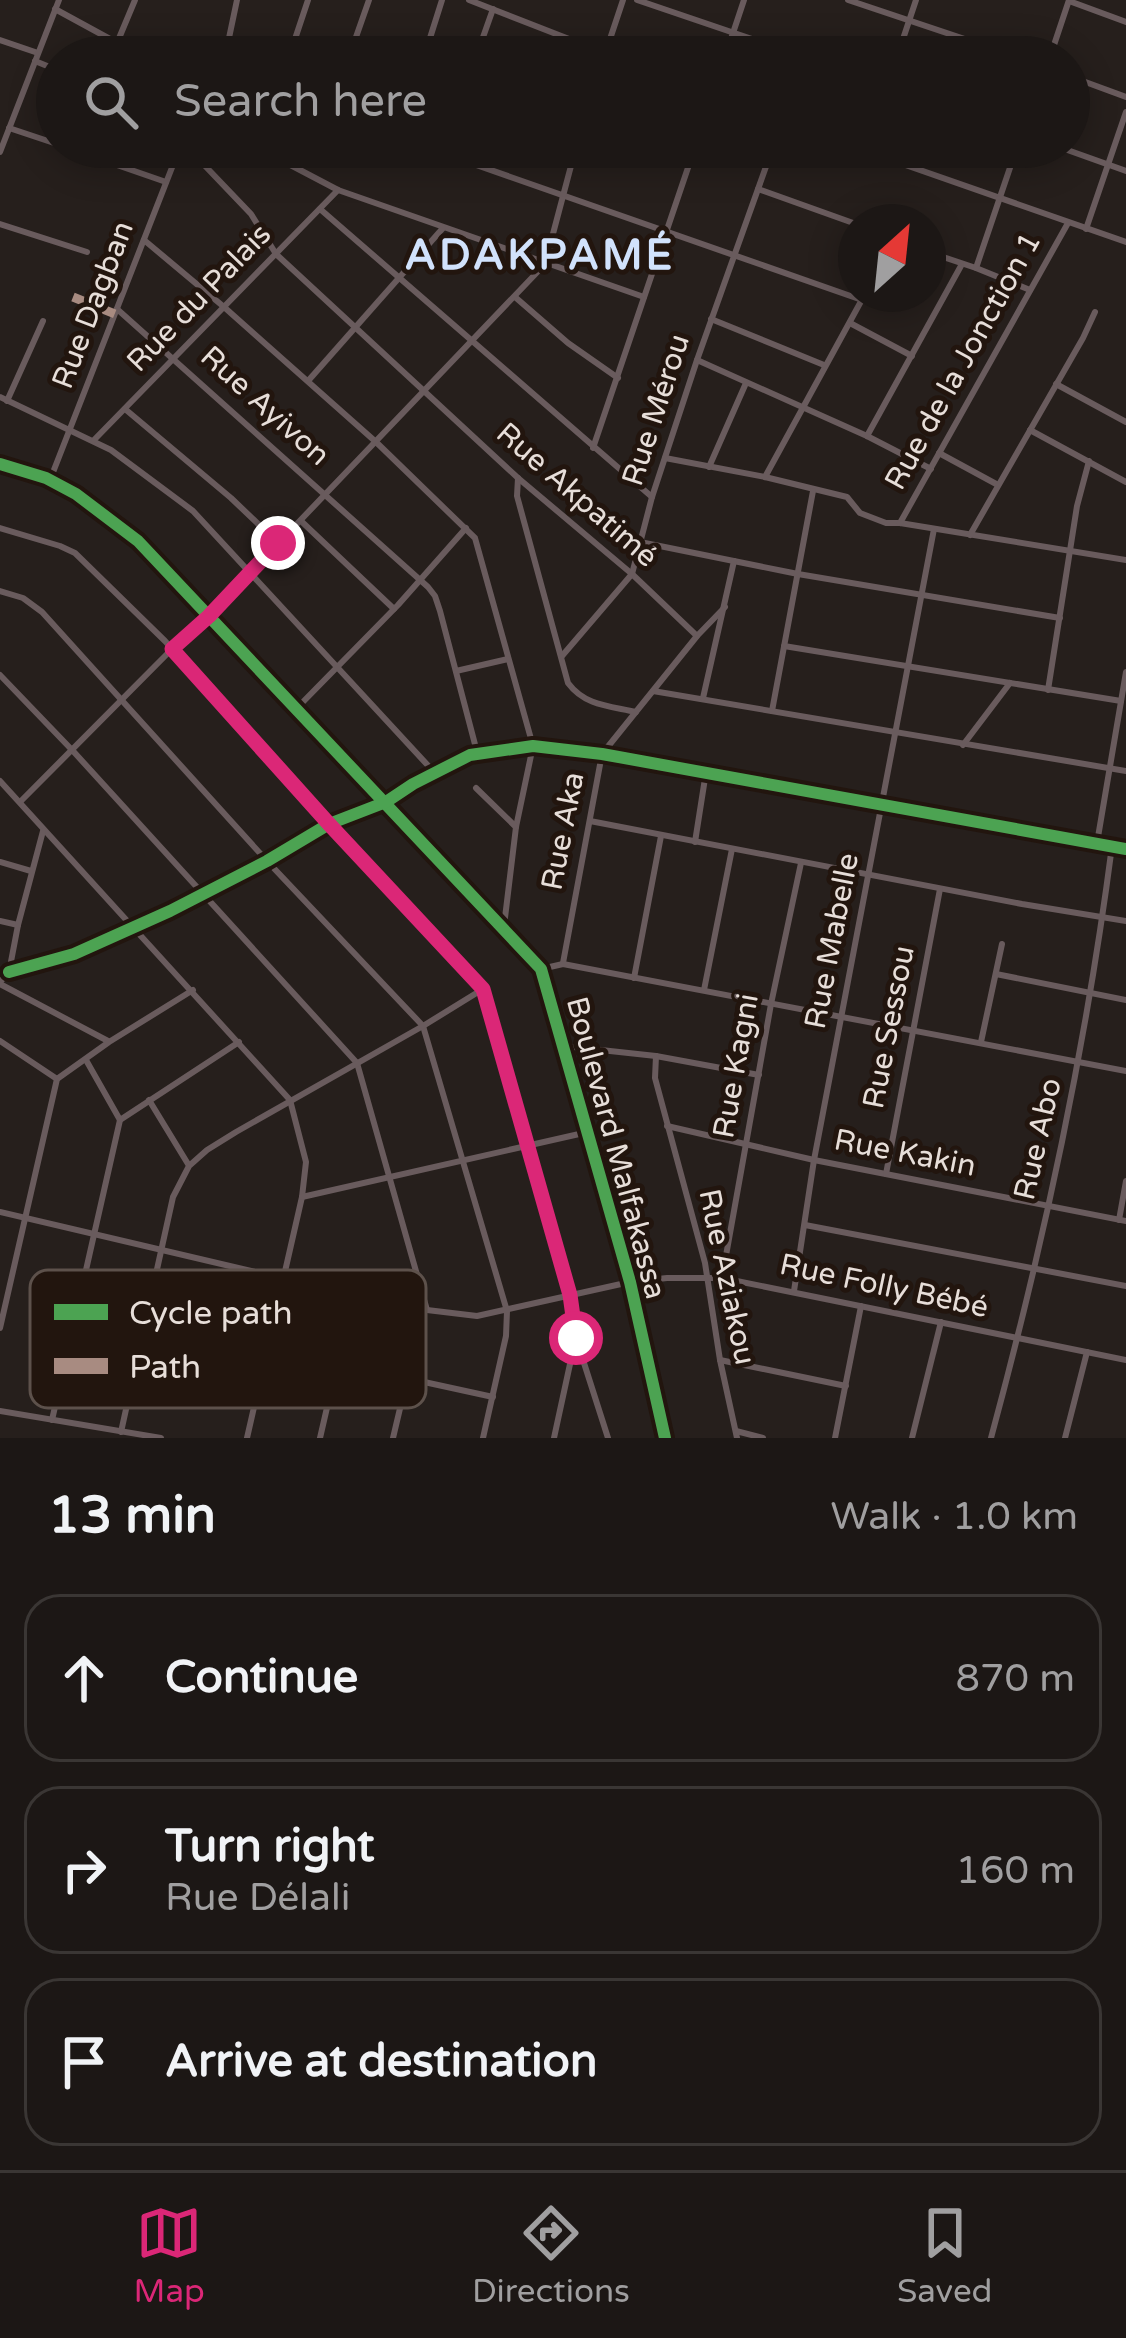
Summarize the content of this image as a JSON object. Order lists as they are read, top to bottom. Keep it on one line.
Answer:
{"streets":{"street":["Rue du Palais","Rue Dagban","Rue de la Jonction 1","Rue Ayivon","Rue Mérou","Rue Akpatimé","Rue Aka","Rue Mabelle","Rue Sessou","Rue Kagni","Rue Abo","Boulevard Malfakassa","Rue Kakin","Rue Aziakou","Rue Folly Bébé"]},"crossings":[["Rue du Palais","Rue Ayivon"],["Rue du Palais","Rue Akpatimé"],["Rue Dagban","Rue Ayivon"],["Rue Dagban","Boulevard Malfakassa"],["Rue Mérou","Rue Akpatimé"],["Rue Akpatimé","Rue Aka"],["Rue Mabelle","Rue Kakin"],["Rue Mabelle","Rue Folly Bébé"],["Rue Sessou","Rue Kakin"],["Rue Kagni","Rue Kakin"],["Rue Kagni","Rue Folly Bébé"],["Rue Abo","Rue Kakin"],["Rue Abo","Rue Folly Bébé"],["Boulevard Malfakassa","Rue Folly Bébé"],["Rue Kakin","Rue Aziakou"],["Rue Aziakou","Rue Folly Bébé"]],"districts":["ADAKPAMÉ"],"legend":["Cycle path","Path"],"north":"top right","page":{"search":"Search here","heading":["13 min","Walk · 1.0 km"],"list":[["Continue","870 m"],["Turn right","Rue Délali","160 m"],"Arrive at destination"],"nav":["Map","Directions","Saved"]}}
